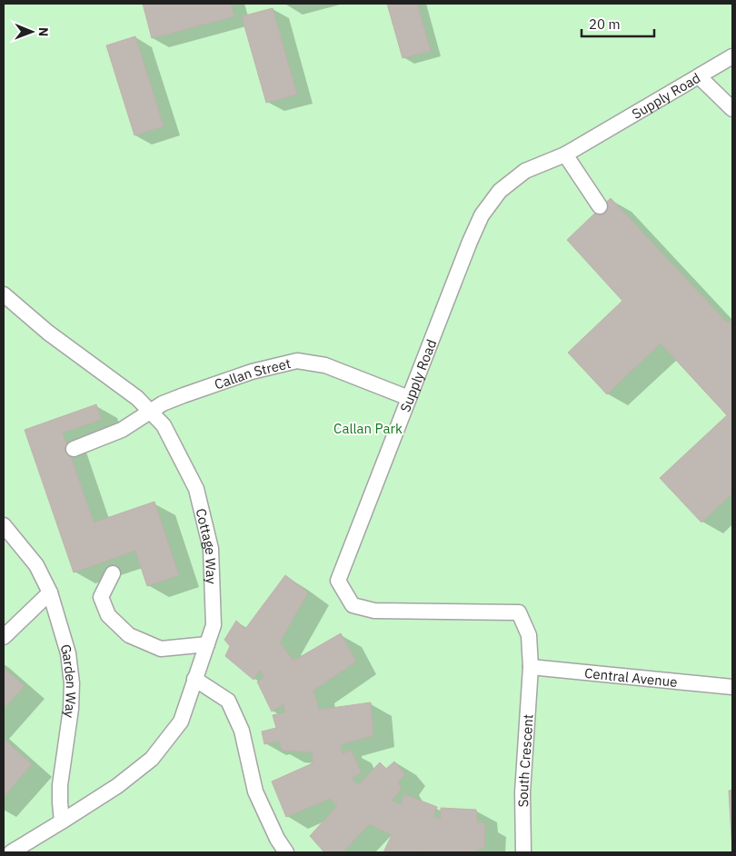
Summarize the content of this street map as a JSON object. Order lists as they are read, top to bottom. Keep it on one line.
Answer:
{"streets":{"lane":["Supply Road","Callan Street","Cottage Way","Central Avenue","Garden Way","South Crescent"]},"crossings":[["Supply Road","Callan Street"],["Supply Road","Central Avenue"],["Supply Road","South Crescent"],["Callan Street","Cottage Way"],["Cottage Way","Garden Way"],["Central Avenue","South Crescent"]],"parks":["Callan Park"],"scale_bar":"20 m","north":"right"}
